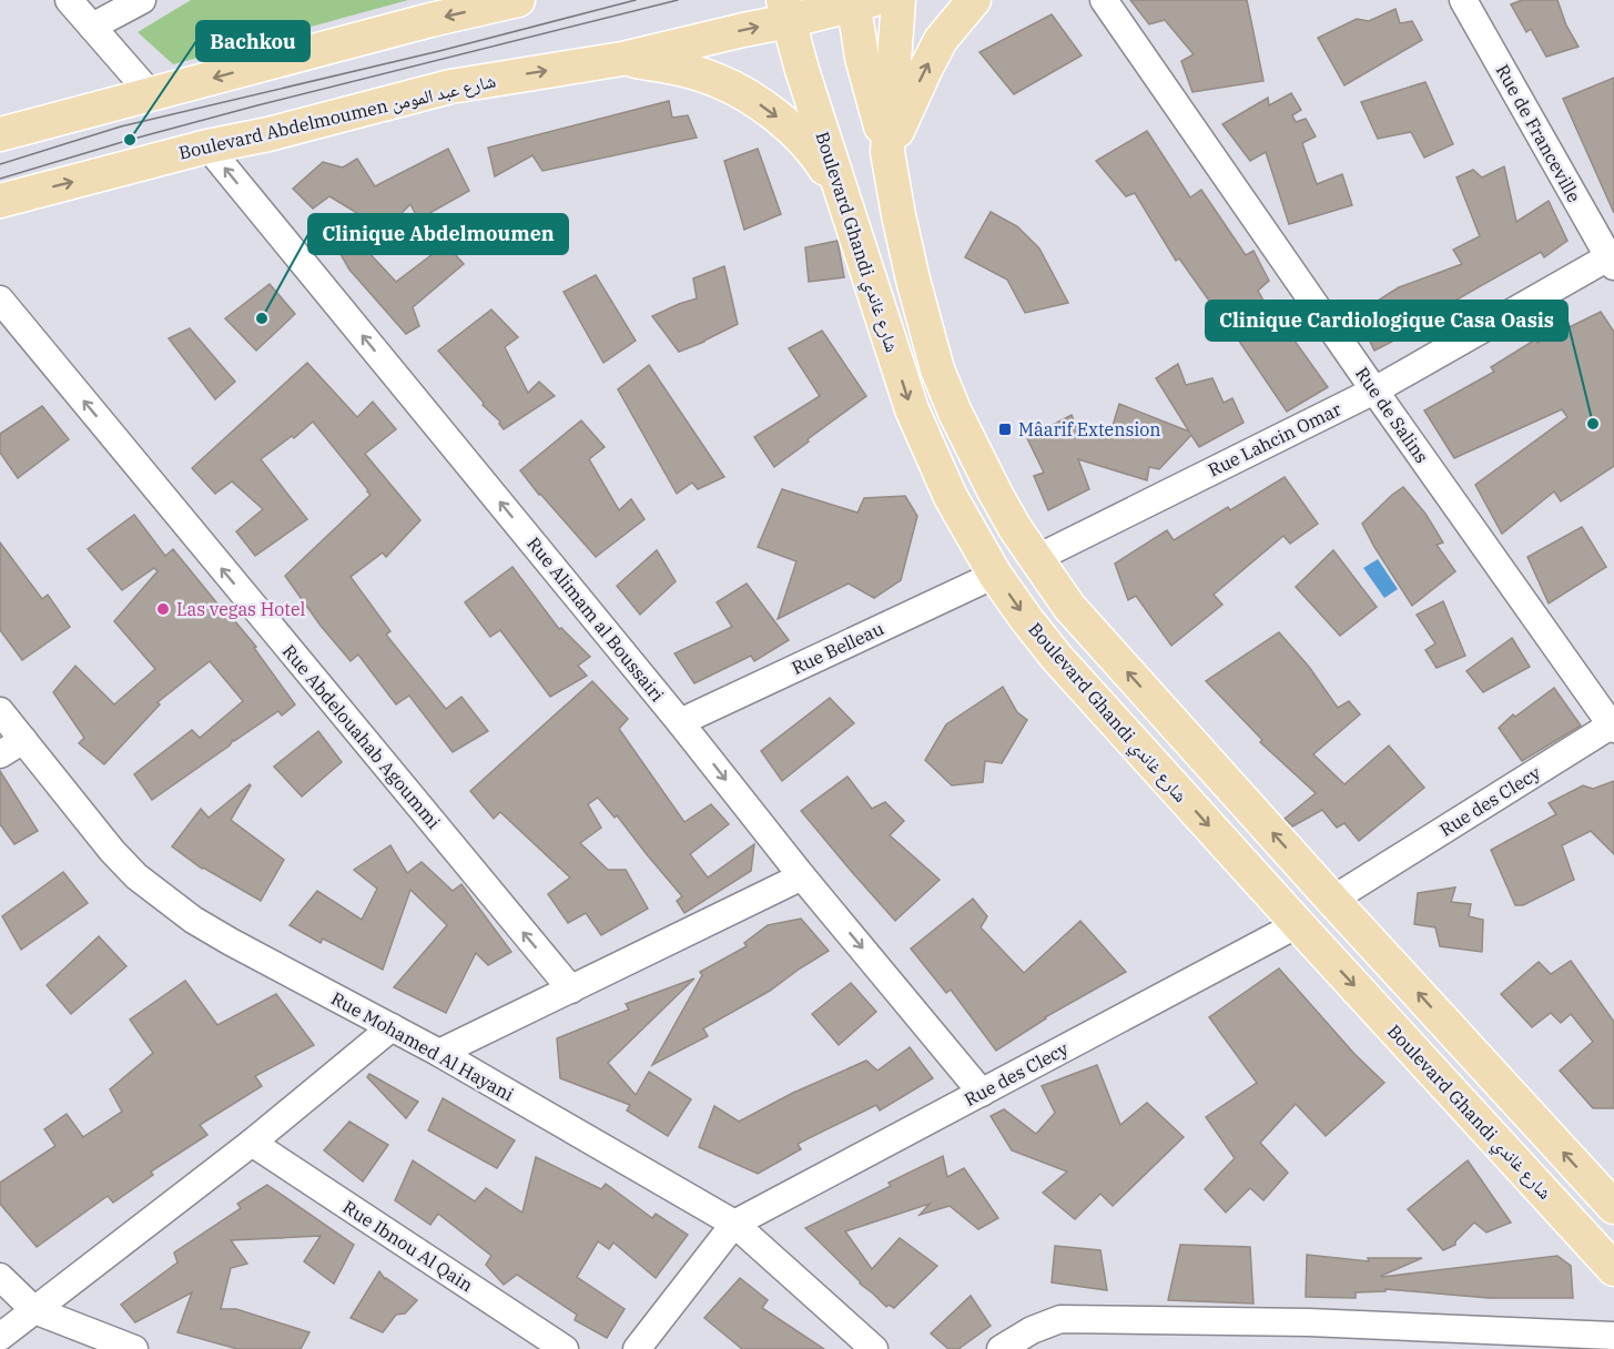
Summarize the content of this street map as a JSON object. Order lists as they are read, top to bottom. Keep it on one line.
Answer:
{"streets":{"main road":["Boulevard Abdelmoumen شارع عبد المومن","Boulevard Ghandi شارع غاندي"],"street":["Rue de Franceville","Rue de Salins","Rue Lahcin Omar","Rue Alimam al Boussairi","Rue Belleau","Rue Abdelouahab Agoummi","Rue des Clecy","Rue Mohamed Al Hayani","Rue Ibnou Al Qain"]},"crossings":[["Boulevard Abdelmoumen شارع عبد المومن","Boulevard Ghandi شارع غاندي"],["Boulevard Abdelmoumen شارع عبد المومن","Rue Alimam al Boussairi"],["Rue de Franceville","Rue Lahcin Omar"],["Boulevard Ghandi شارع غاندي","Rue Belleau"],["Boulevard Ghandi شارع غاندي","Rue des Clecy"],["Rue de Salins","Rue Lahcin Omar"],["Rue de Salins","Rue des Clecy"],["Rue Alimam al Boussairi","Rue Belleau"],["Rue Alimam al Boussairi","Rue des Clecy"],["Rue des Clecy","Rue Mohamed Al Hayani"]],"one_way":["Rue Abdelouahab Agoummi"],"places":{"other":["Bachkou","Clinique Abdelmoumen","Clinique Cardiologique Casa Oasis","Las vegas Hotel"],"transit":["Mâarif Extension"]}}
